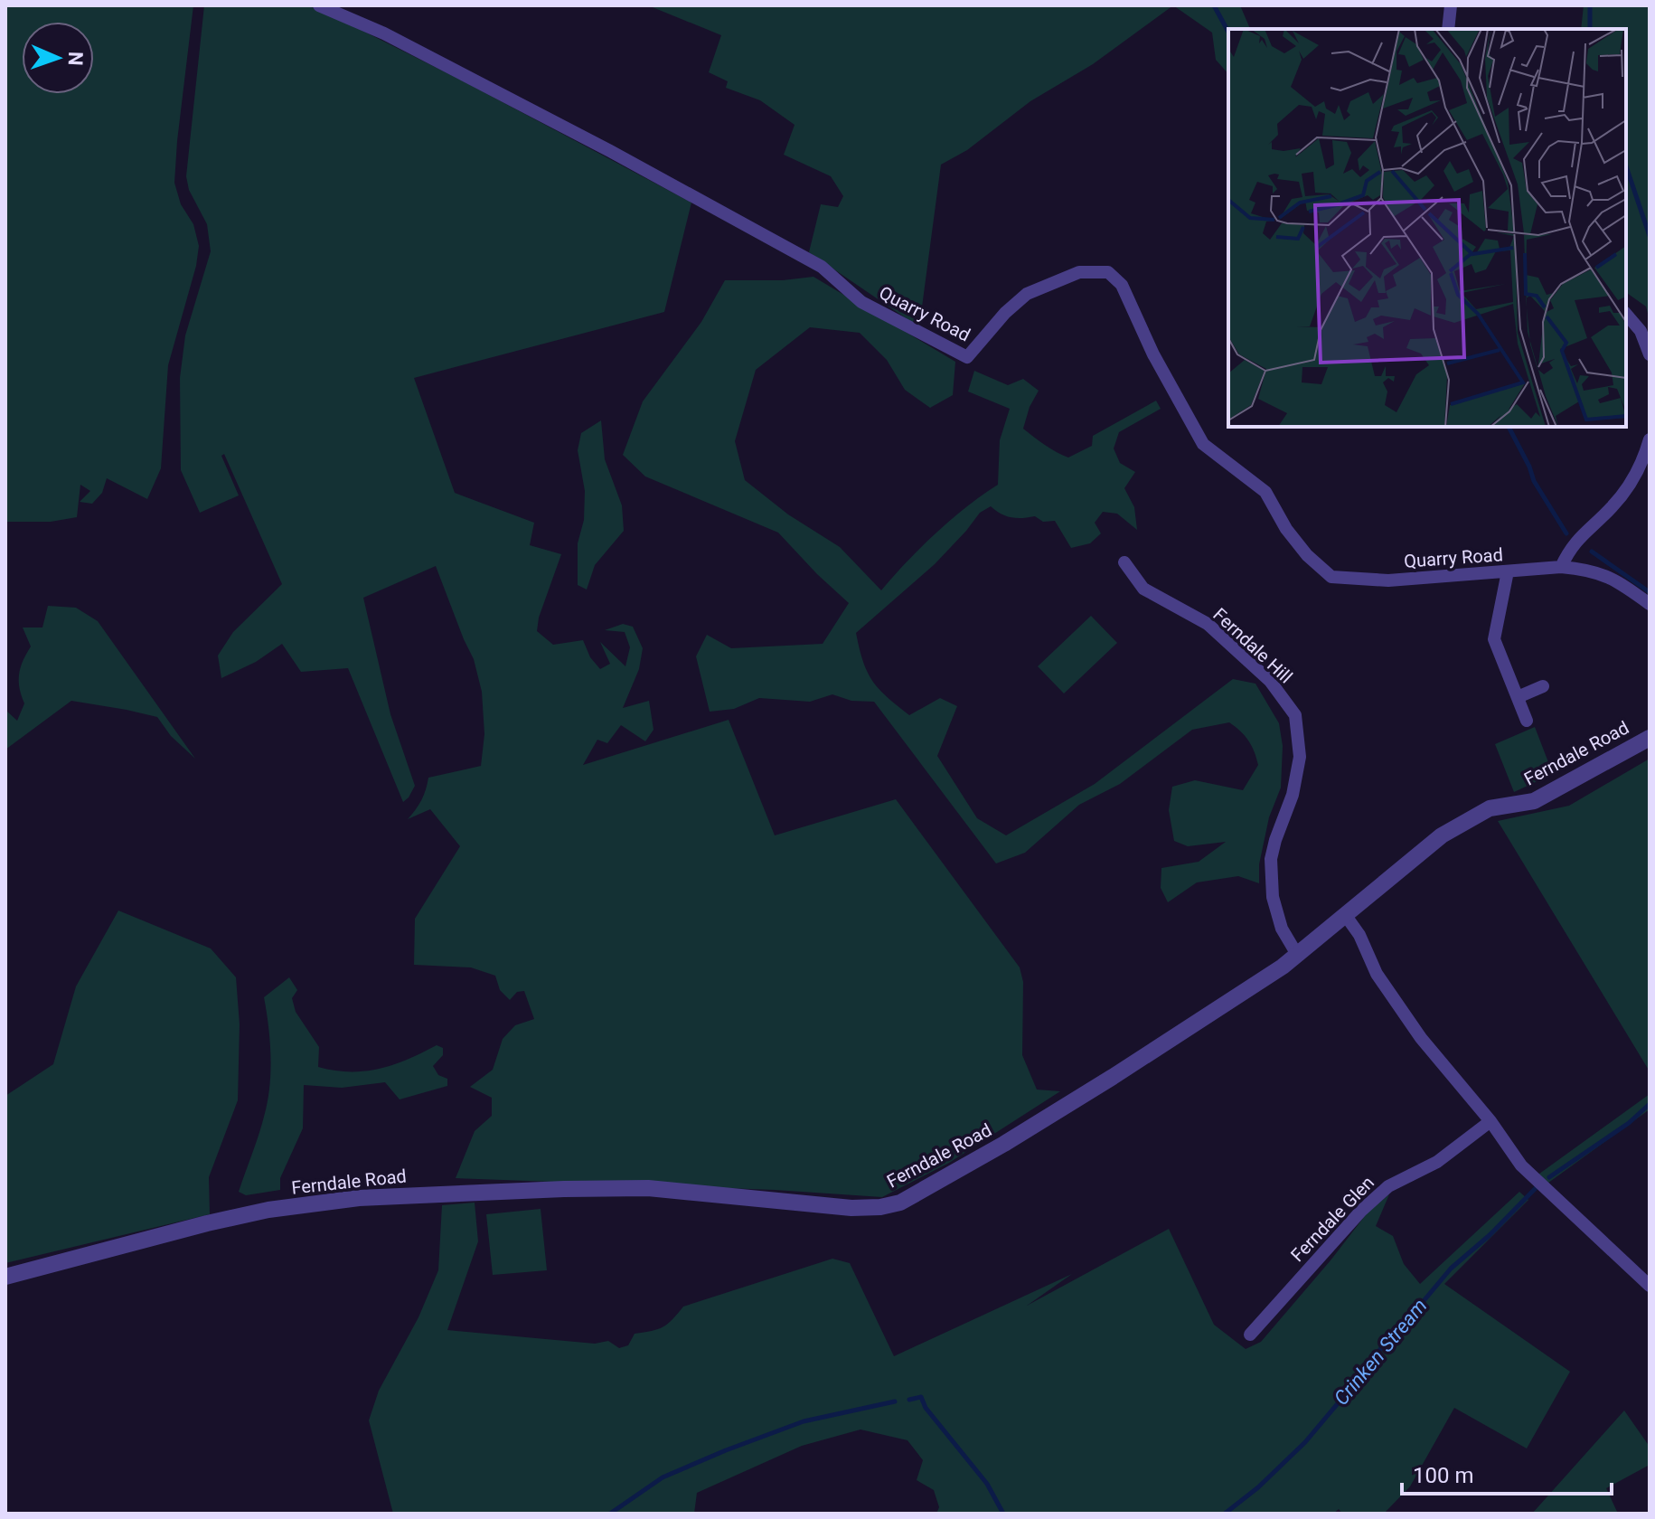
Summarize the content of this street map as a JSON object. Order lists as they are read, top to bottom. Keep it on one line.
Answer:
{"streets":{"street":["Quarry Road","Ferndale Hill","Ferndale Road","Ferndale Glen"]},"crossings":[["Ferndale Hill","Ferndale Road"]],"water":["Crinken Stream"],"scale_bar":"100 m","north":"right"}
